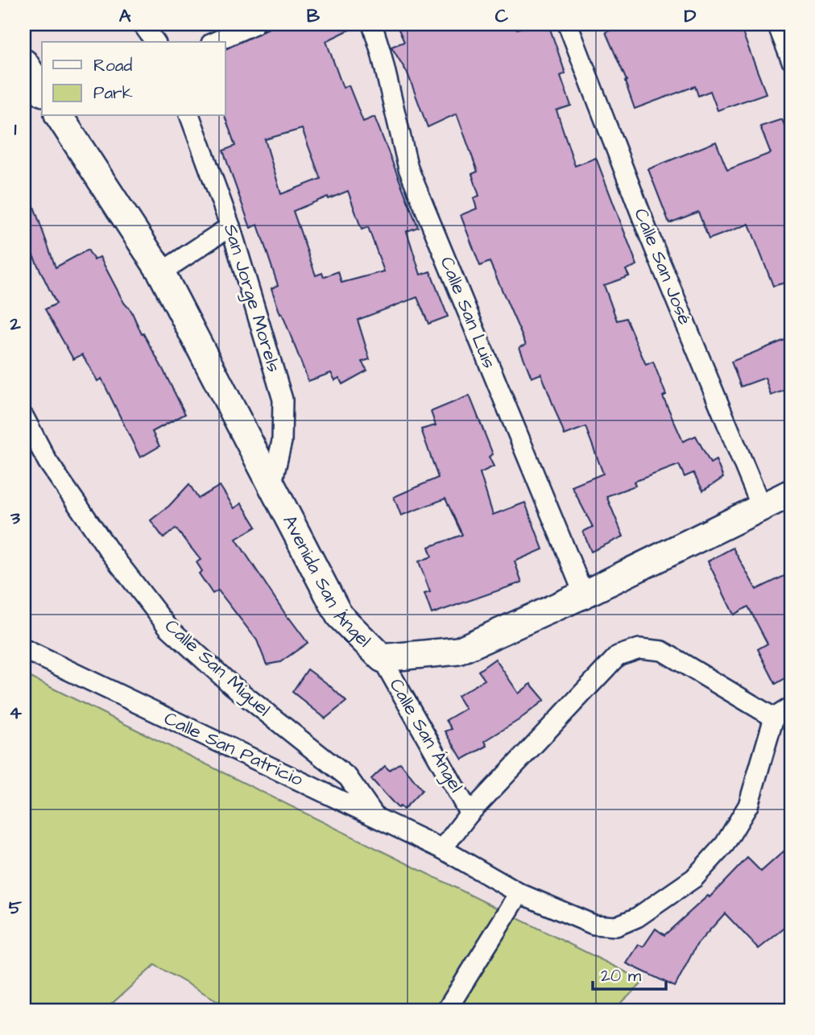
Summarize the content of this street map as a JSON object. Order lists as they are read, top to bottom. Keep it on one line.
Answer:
{"streets":{"street":["Calle San José","San Jorge Morels","Calle San Luis","Avenida San Ángel","Calle San Miguel","Calle San Ángel","Calle San Patricio"]},"crossings":[["Calle San José","Avenida San Ángel"],["San Jorge Morels","Avenida San Ángel"],["Calle San Luis","Avenida San Ángel"],["Avenida San Ángel","Calle San Ángel"],["Calle San Miguel","Calle San Patricio"]],"legend":["Road","Park"],"scale_bar":"20 m","grid":{"columns":["A","B","C","D"],"rows":["1","2","3","4","5"]}}
